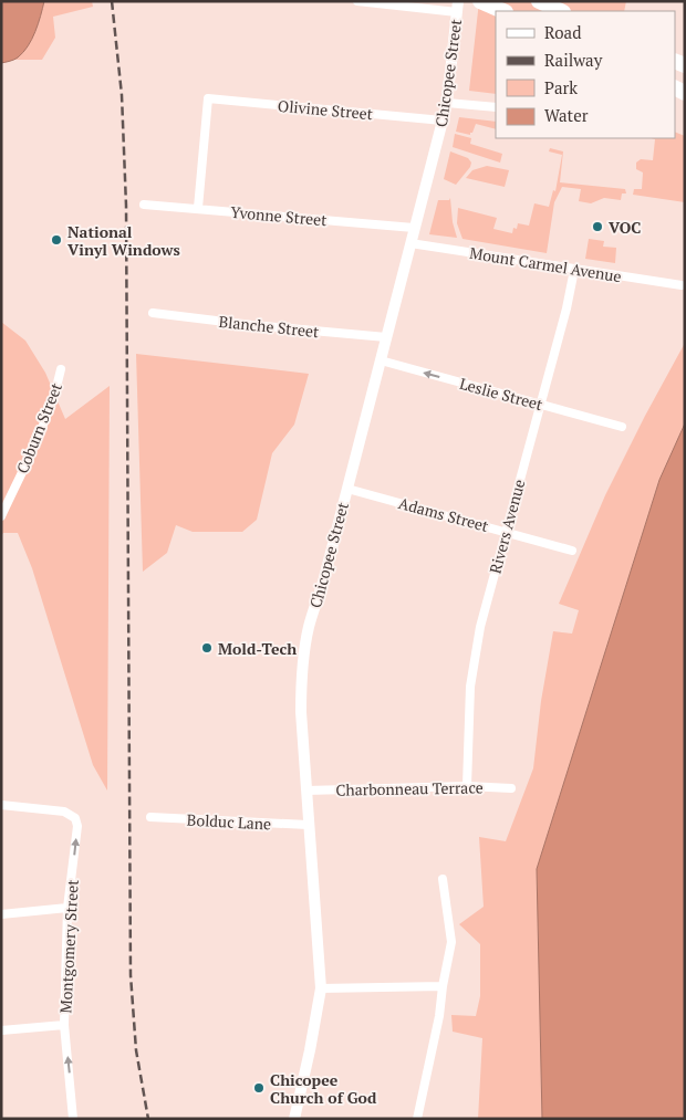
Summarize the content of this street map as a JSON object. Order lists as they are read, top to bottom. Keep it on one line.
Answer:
{"streets":{"main road":["Chicopee Street"],"street":["Olivine Street","Yvonne Street","Mount Carmel Avenue","Blanche Street","Leslie Street","Coburn Street","Adams Street","Rivers Avenue","Charbonneau Terrace","Bolduc Lane","Montgomery Street"]},"crossings":[["Chicopee Street","Olivine Street"],["Chicopee Street","Yvonne Street"],["Chicopee Street","Mount Carmel Avenue"],["Chicopee Street","Blanche Street"],["Chicopee Street","Leslie Street"],["Chicopee Street","Adams Street"],["Chicopee Street","Charbonneau Terrace"],["Chicopee Street","Bolduc Lane"],["Olivine Street","Yvonne Street"],["Mount Carmel Avenue","Rivers Avenue"],["Leslie Street","Rivers Avenue"],["Adams Street","Rivers Avenue"],["Rivers Avenue","Charbonneau Terrace"]],"one_way":["Leslie Street","Montgomery Street"],"places":["VOC","National Vinyl Windows","Mold-Tech","Chicopee Church of God"],"legend":["Road","Railway","Park","Water"]}
